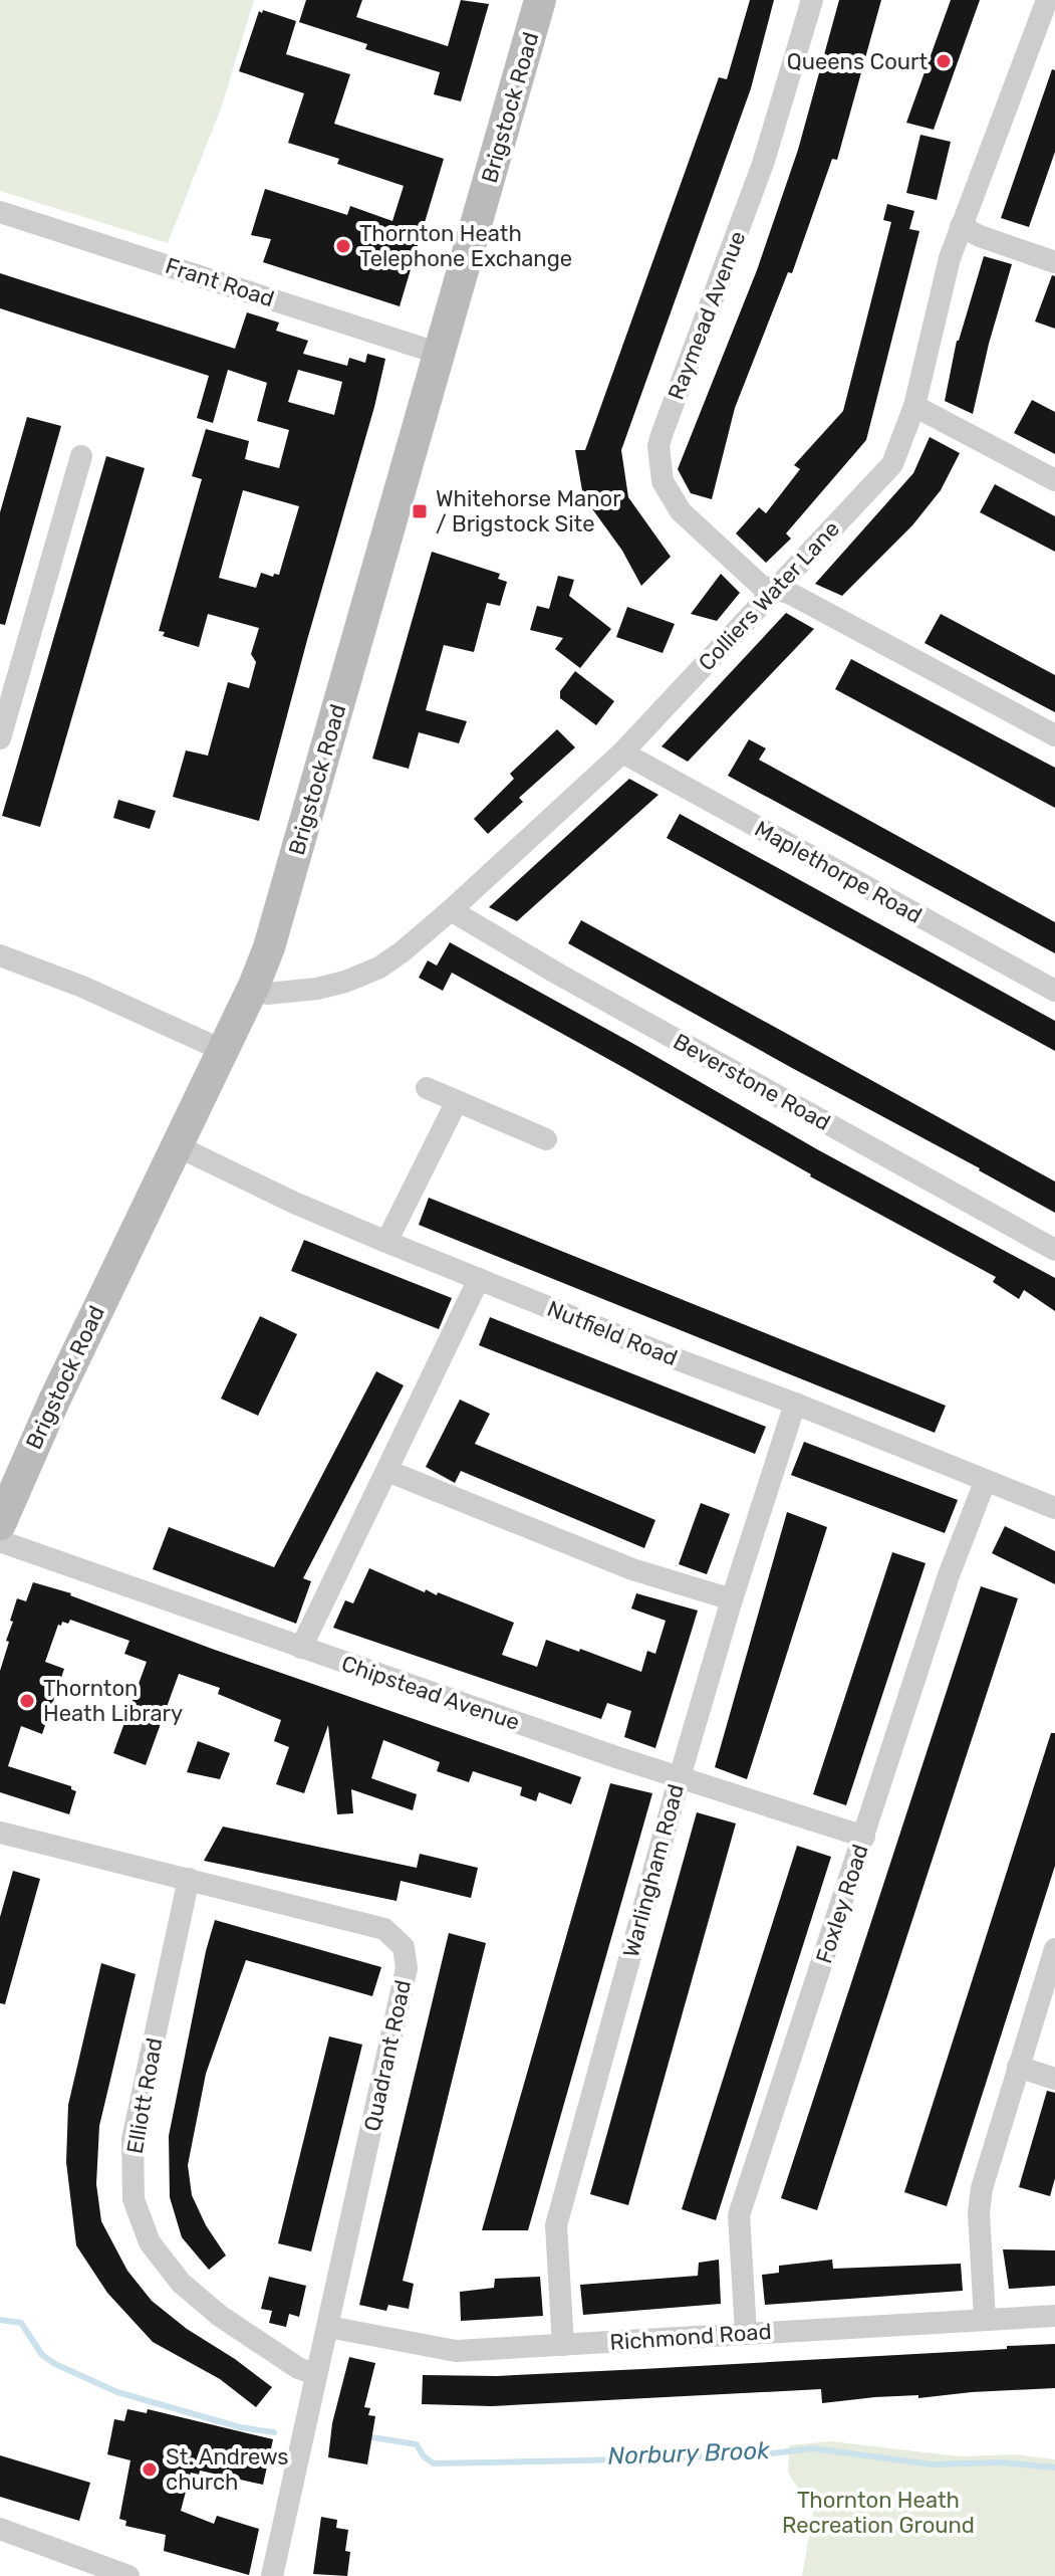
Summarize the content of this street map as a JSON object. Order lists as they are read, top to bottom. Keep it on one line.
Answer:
{"streets":{"main road":["Brigstock Road"],"street":["Frant Road","Raymead Avenue","Colliers Water Lane","Maplethorpe Road","Beverstone Road","Nutfield Road","Chipstead Avenue","Warlingham Road","Foxley Road","Quadrant Road","Elliott Road","Richmond Road"]},"crossings":[["Brigstock Road","Frant Road"],["Brigstock Road","Colliers Water Lane"],["Brigstock Road","Nutfield Road"],["Raymead Avenue","Colliers Water Lane"],["Colliers Water Lane","Maplethorpe Road"],["Colliers Water Lane","Beverstone Road"],["Nutfield Road","Warlingham Road"],["Nutfield Road","Foxley Road"],["Chipstead Avenue","Warlingham Road"],["Chipstead Avenue","Foxley Road"],["Warlingham Road","Richmond Road"],["Foxley Road","Richmond Road"],["Quadrant Road","Elliott Road"],["Quadrant Road","Richmond Road"]],"water":["Norbury Brook"],"parks":["Thornton Heath Recreation Ground"],"places":{"other":["Queens Court","Thornton Heath Telephone Exchange","Thornton Heath Library","St. Andrews church"],"transit":["Whitehorse Manor / Brigstock Site"]}}
